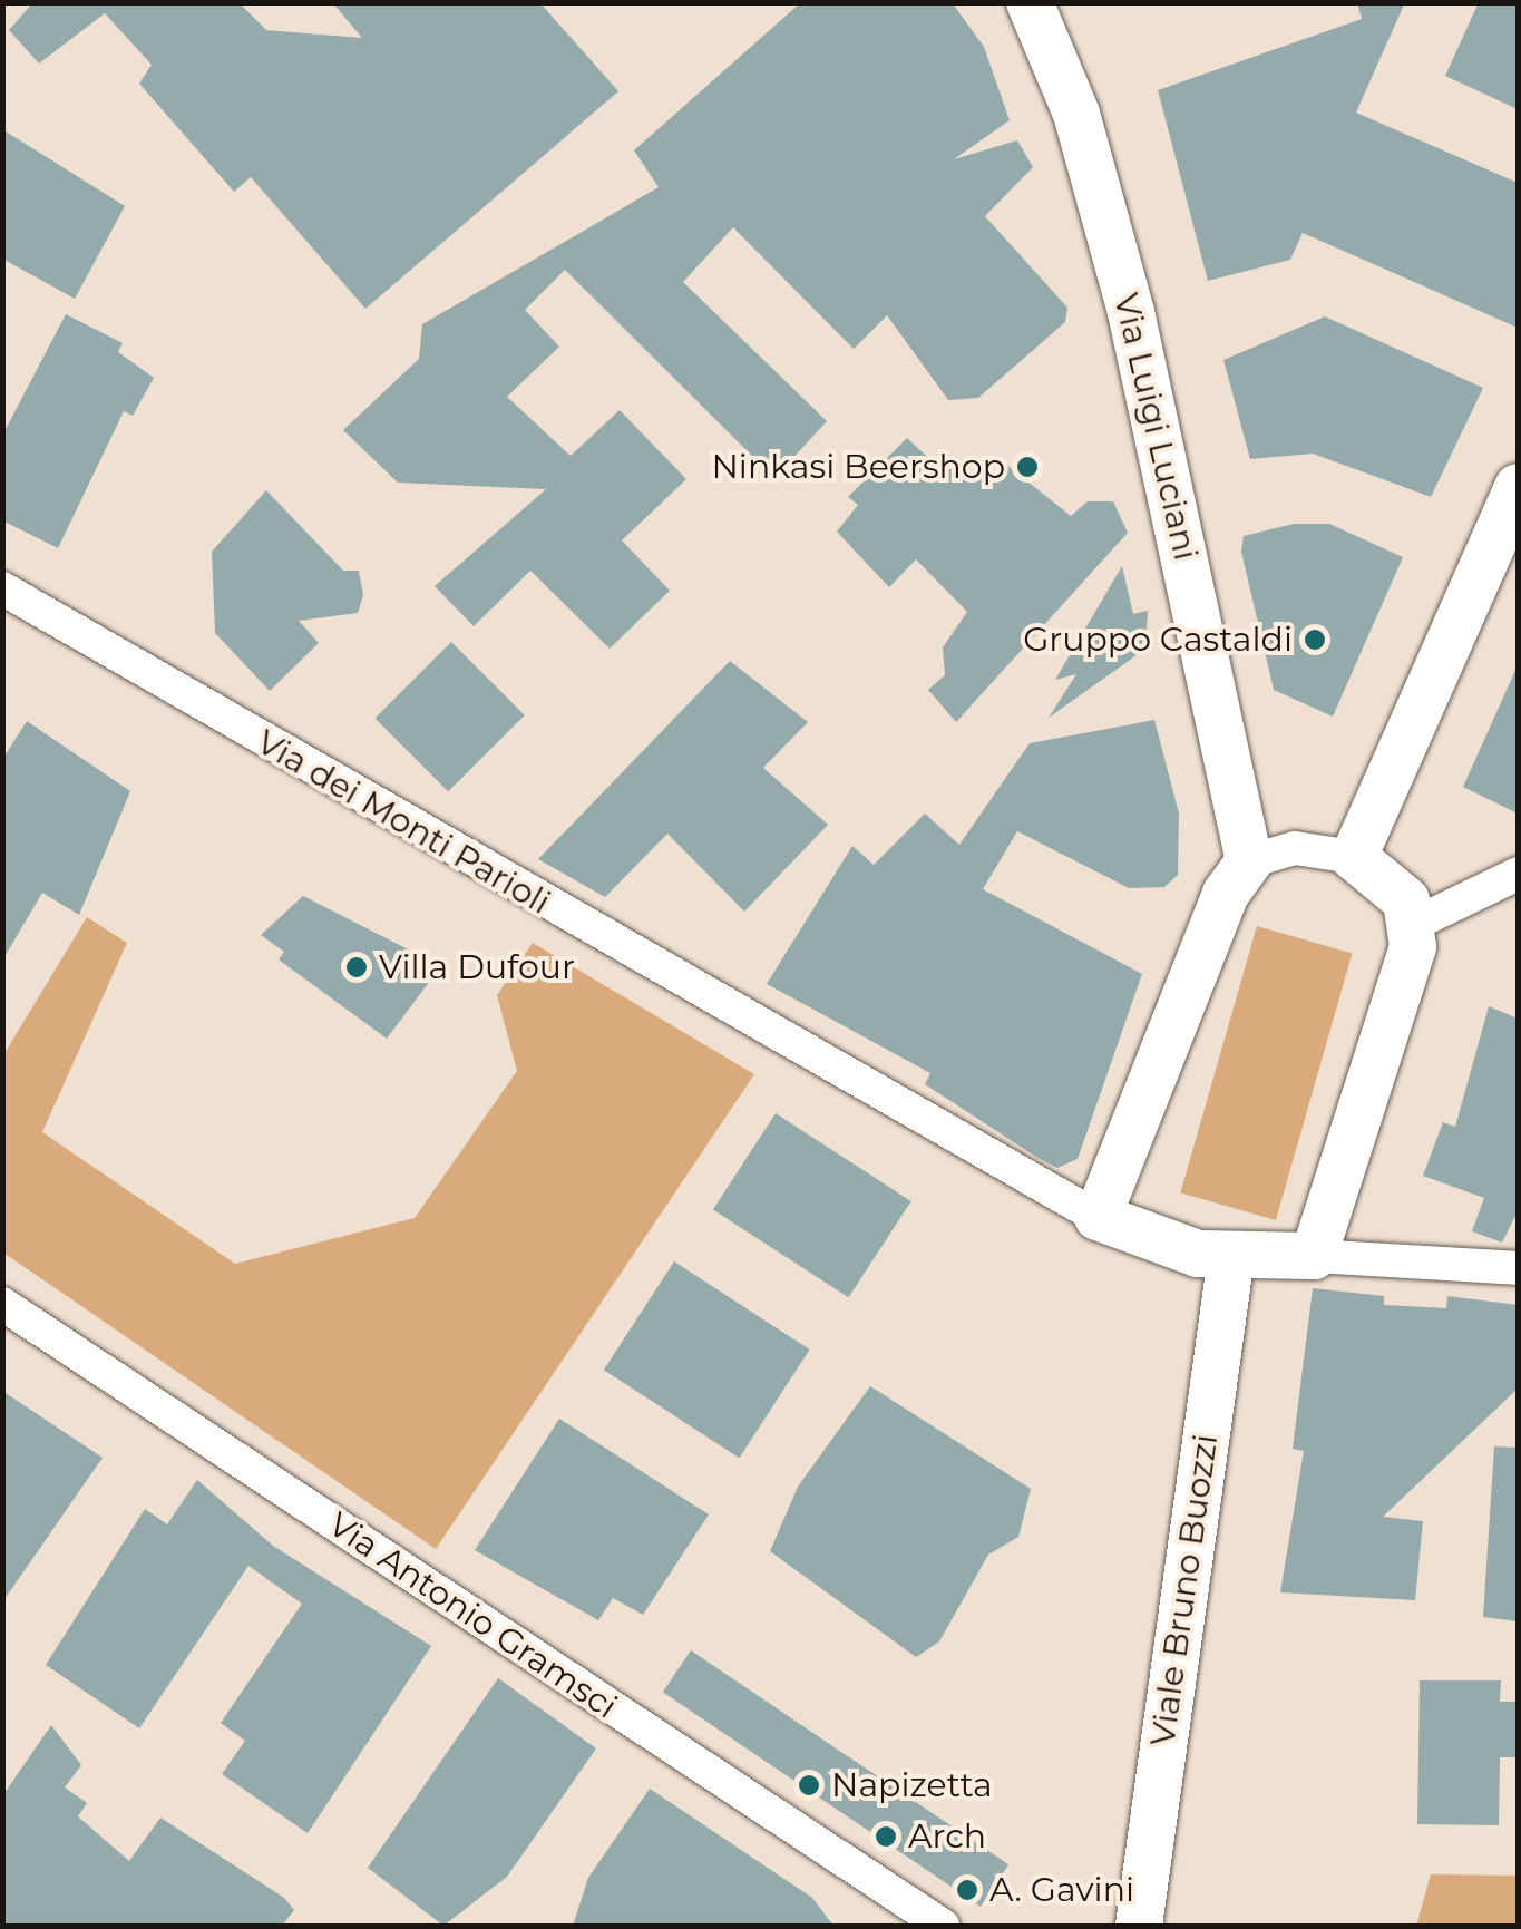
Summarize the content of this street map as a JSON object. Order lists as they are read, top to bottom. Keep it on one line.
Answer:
{"streets":{"street":["Via Luigi Luciani","Via dei Monti Parioli","Viale Bruno Buozzi","Via Antonio Gramsci"]},"places":["Ninkasi Beershop","Gruppo Castaldi","Villa Dufour","Napizetta","Arch","A. Gavini"]}
